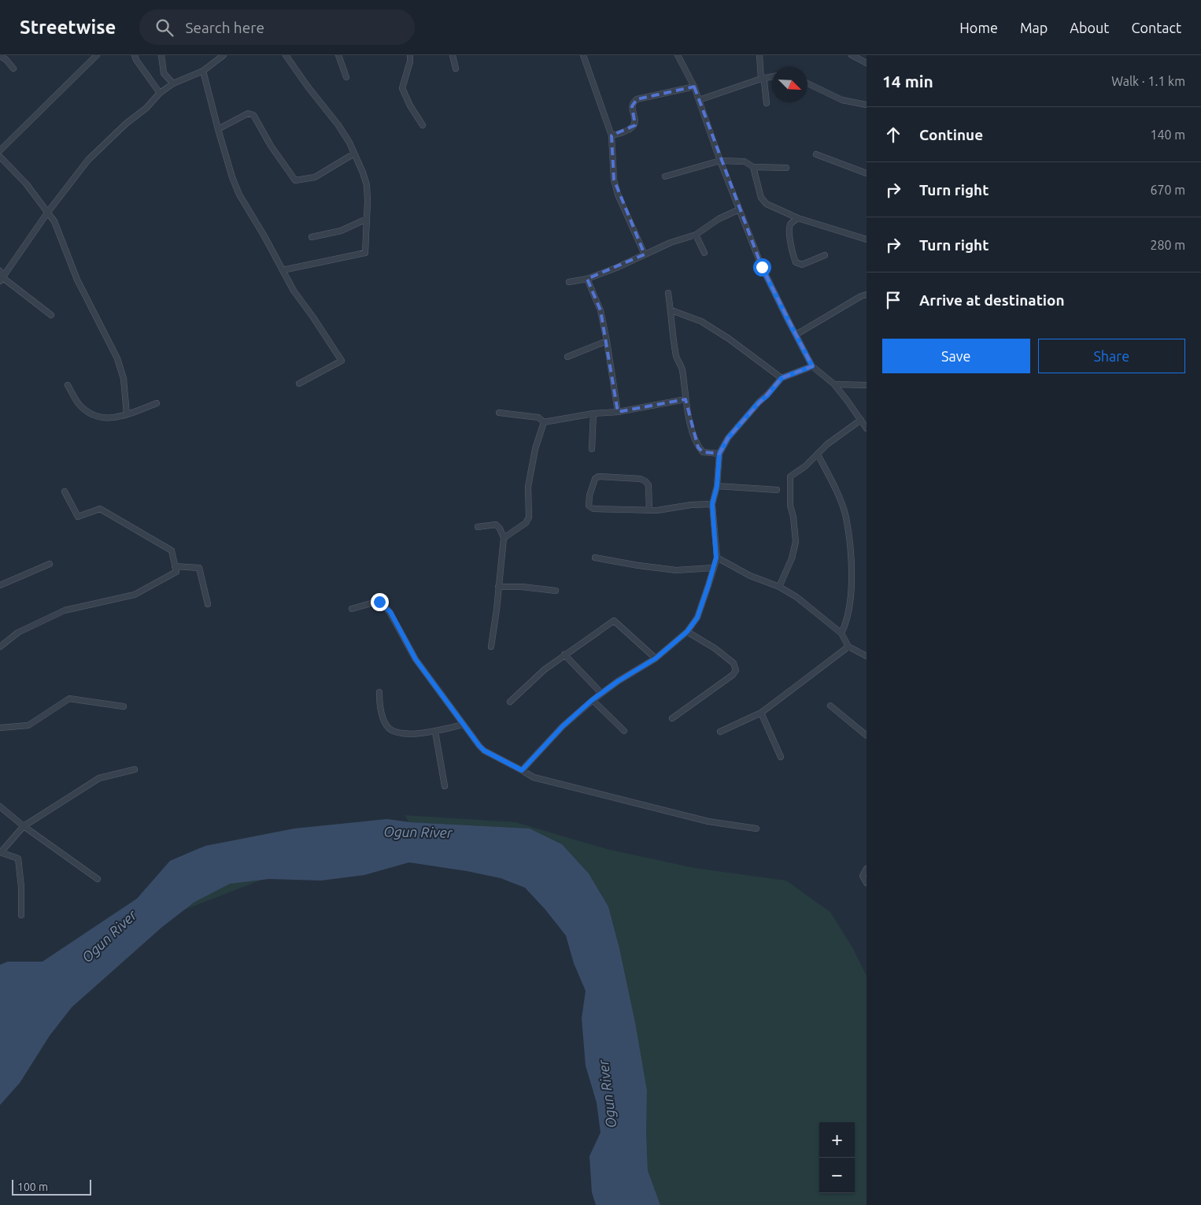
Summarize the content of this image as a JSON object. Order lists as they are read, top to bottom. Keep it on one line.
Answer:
{"water":["Ogun River"],"scale_bar":"100 m","north":"bottom right","page":{"header":"Streetwise","search":"Search here","nav":["Home","Map","About","Contact"],"heading":["14 min","Walk · 1.1 km"],"list":[["Continue","140 m"],["Turn right","670 m"],["Turn right","280 m"],"Arrive at destination"],"buttons":["Save","Share"],"map_buttons":["+","−"],"scale":"100 m"}}
